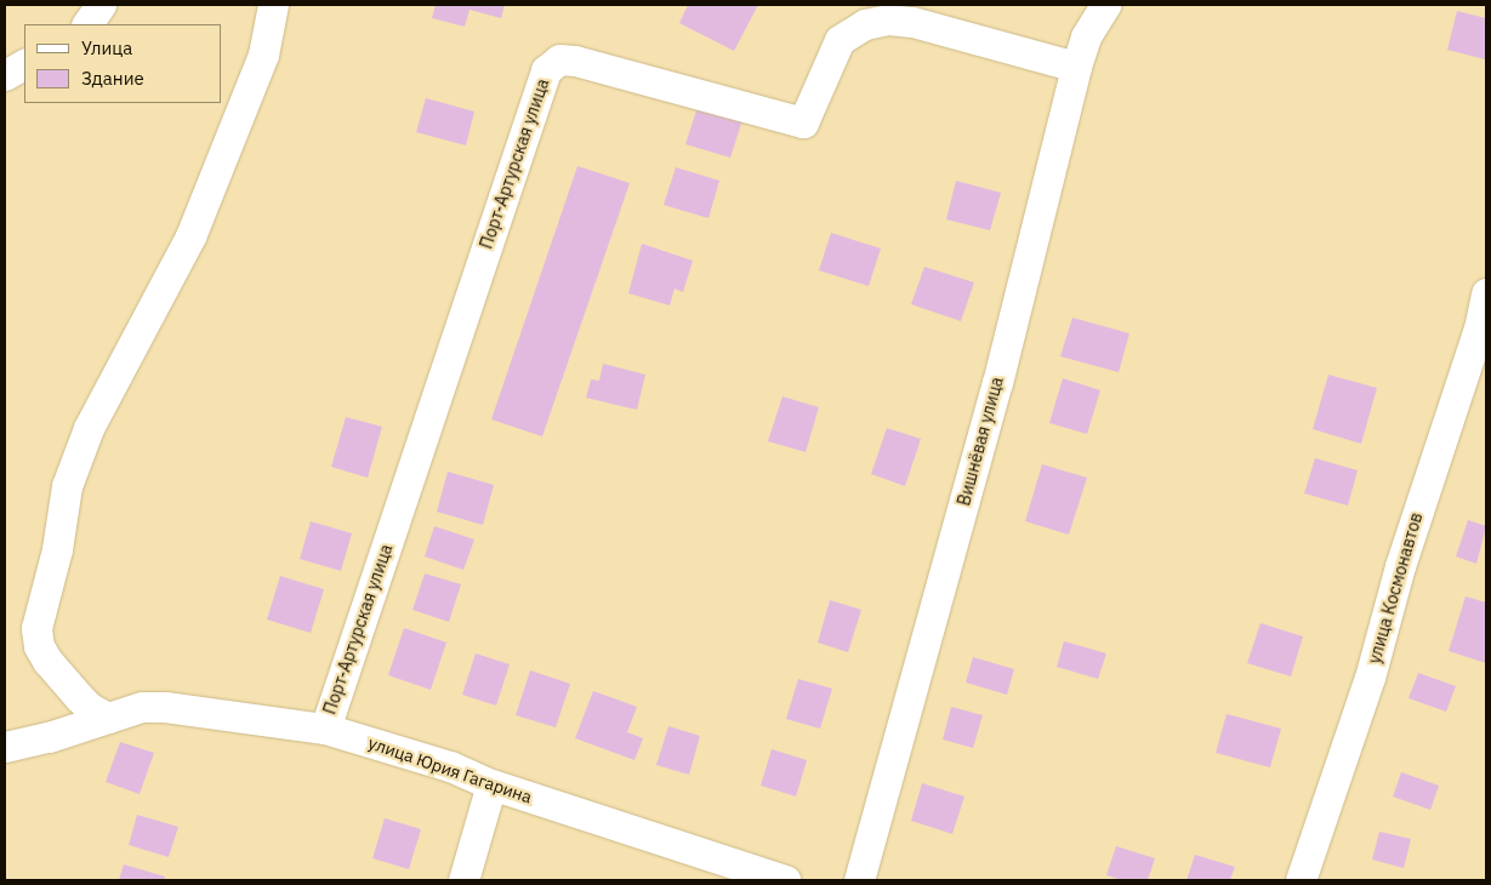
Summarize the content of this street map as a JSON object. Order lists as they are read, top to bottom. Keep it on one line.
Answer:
{"streets":{"street":["Порт-Артурская улица","Вишнёвая улица","улица Космонавтов","улица Юрия Гагарина"]},"crossings":[["Порт-Артурская улица","Вишнёвая улица"],["Порт-Артурская улица","улица Юрия Гагарина"]],"legend":["Улица","Здание"]}
